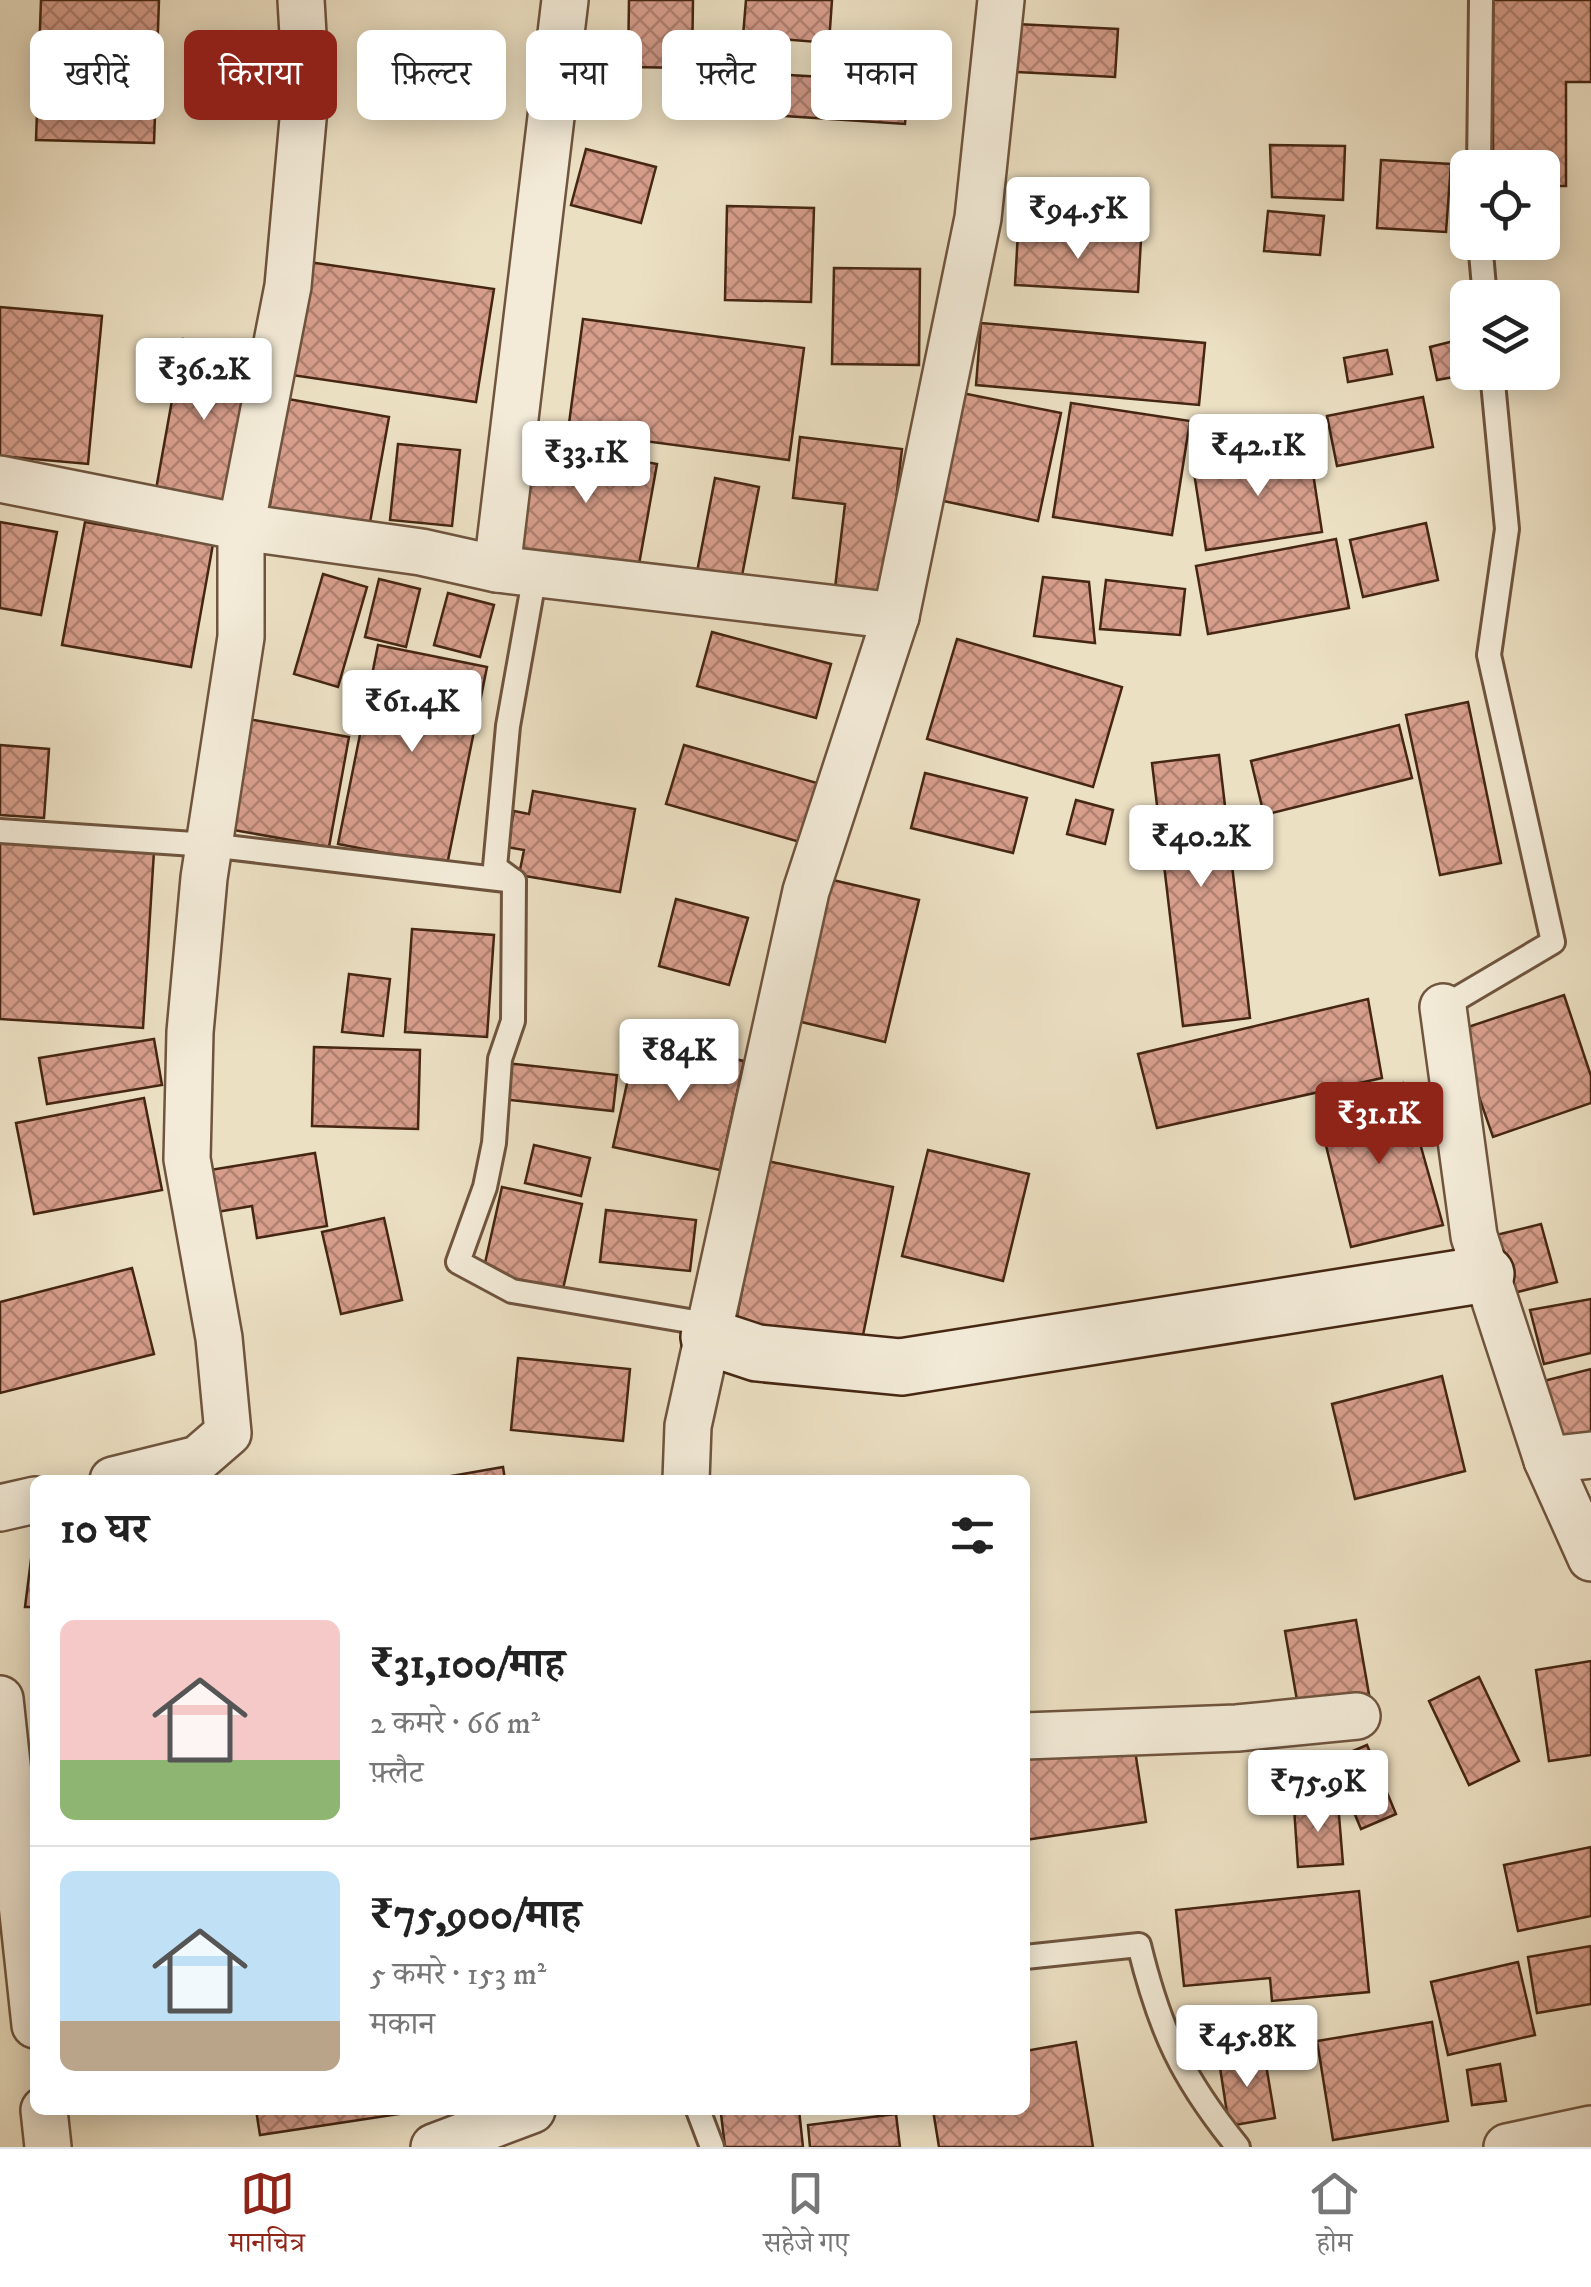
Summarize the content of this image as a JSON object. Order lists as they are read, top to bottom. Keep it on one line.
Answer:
{"page":{"chip":["खरीदें","किराया","फ़िल्टर","नया","फ़्लैट","मकान"],"price":["₹94.5K","₹36.2K","₹42.1K","₹33.1K","₹61.4K","₹40.2K","₹84K","₹31.1K","₹75.9K","₹45.8K"],"heading":"10 घर","list":[{"name":"₹31,100/माह","note":"2 कमरे · 66 m² · फ़्लैट"},{"name":"₹75,900/माह","note":"5 कमरे · 153 m² · मकान"}],"tabs":["मानचित्र","सहेजे गए","होम"]}}
